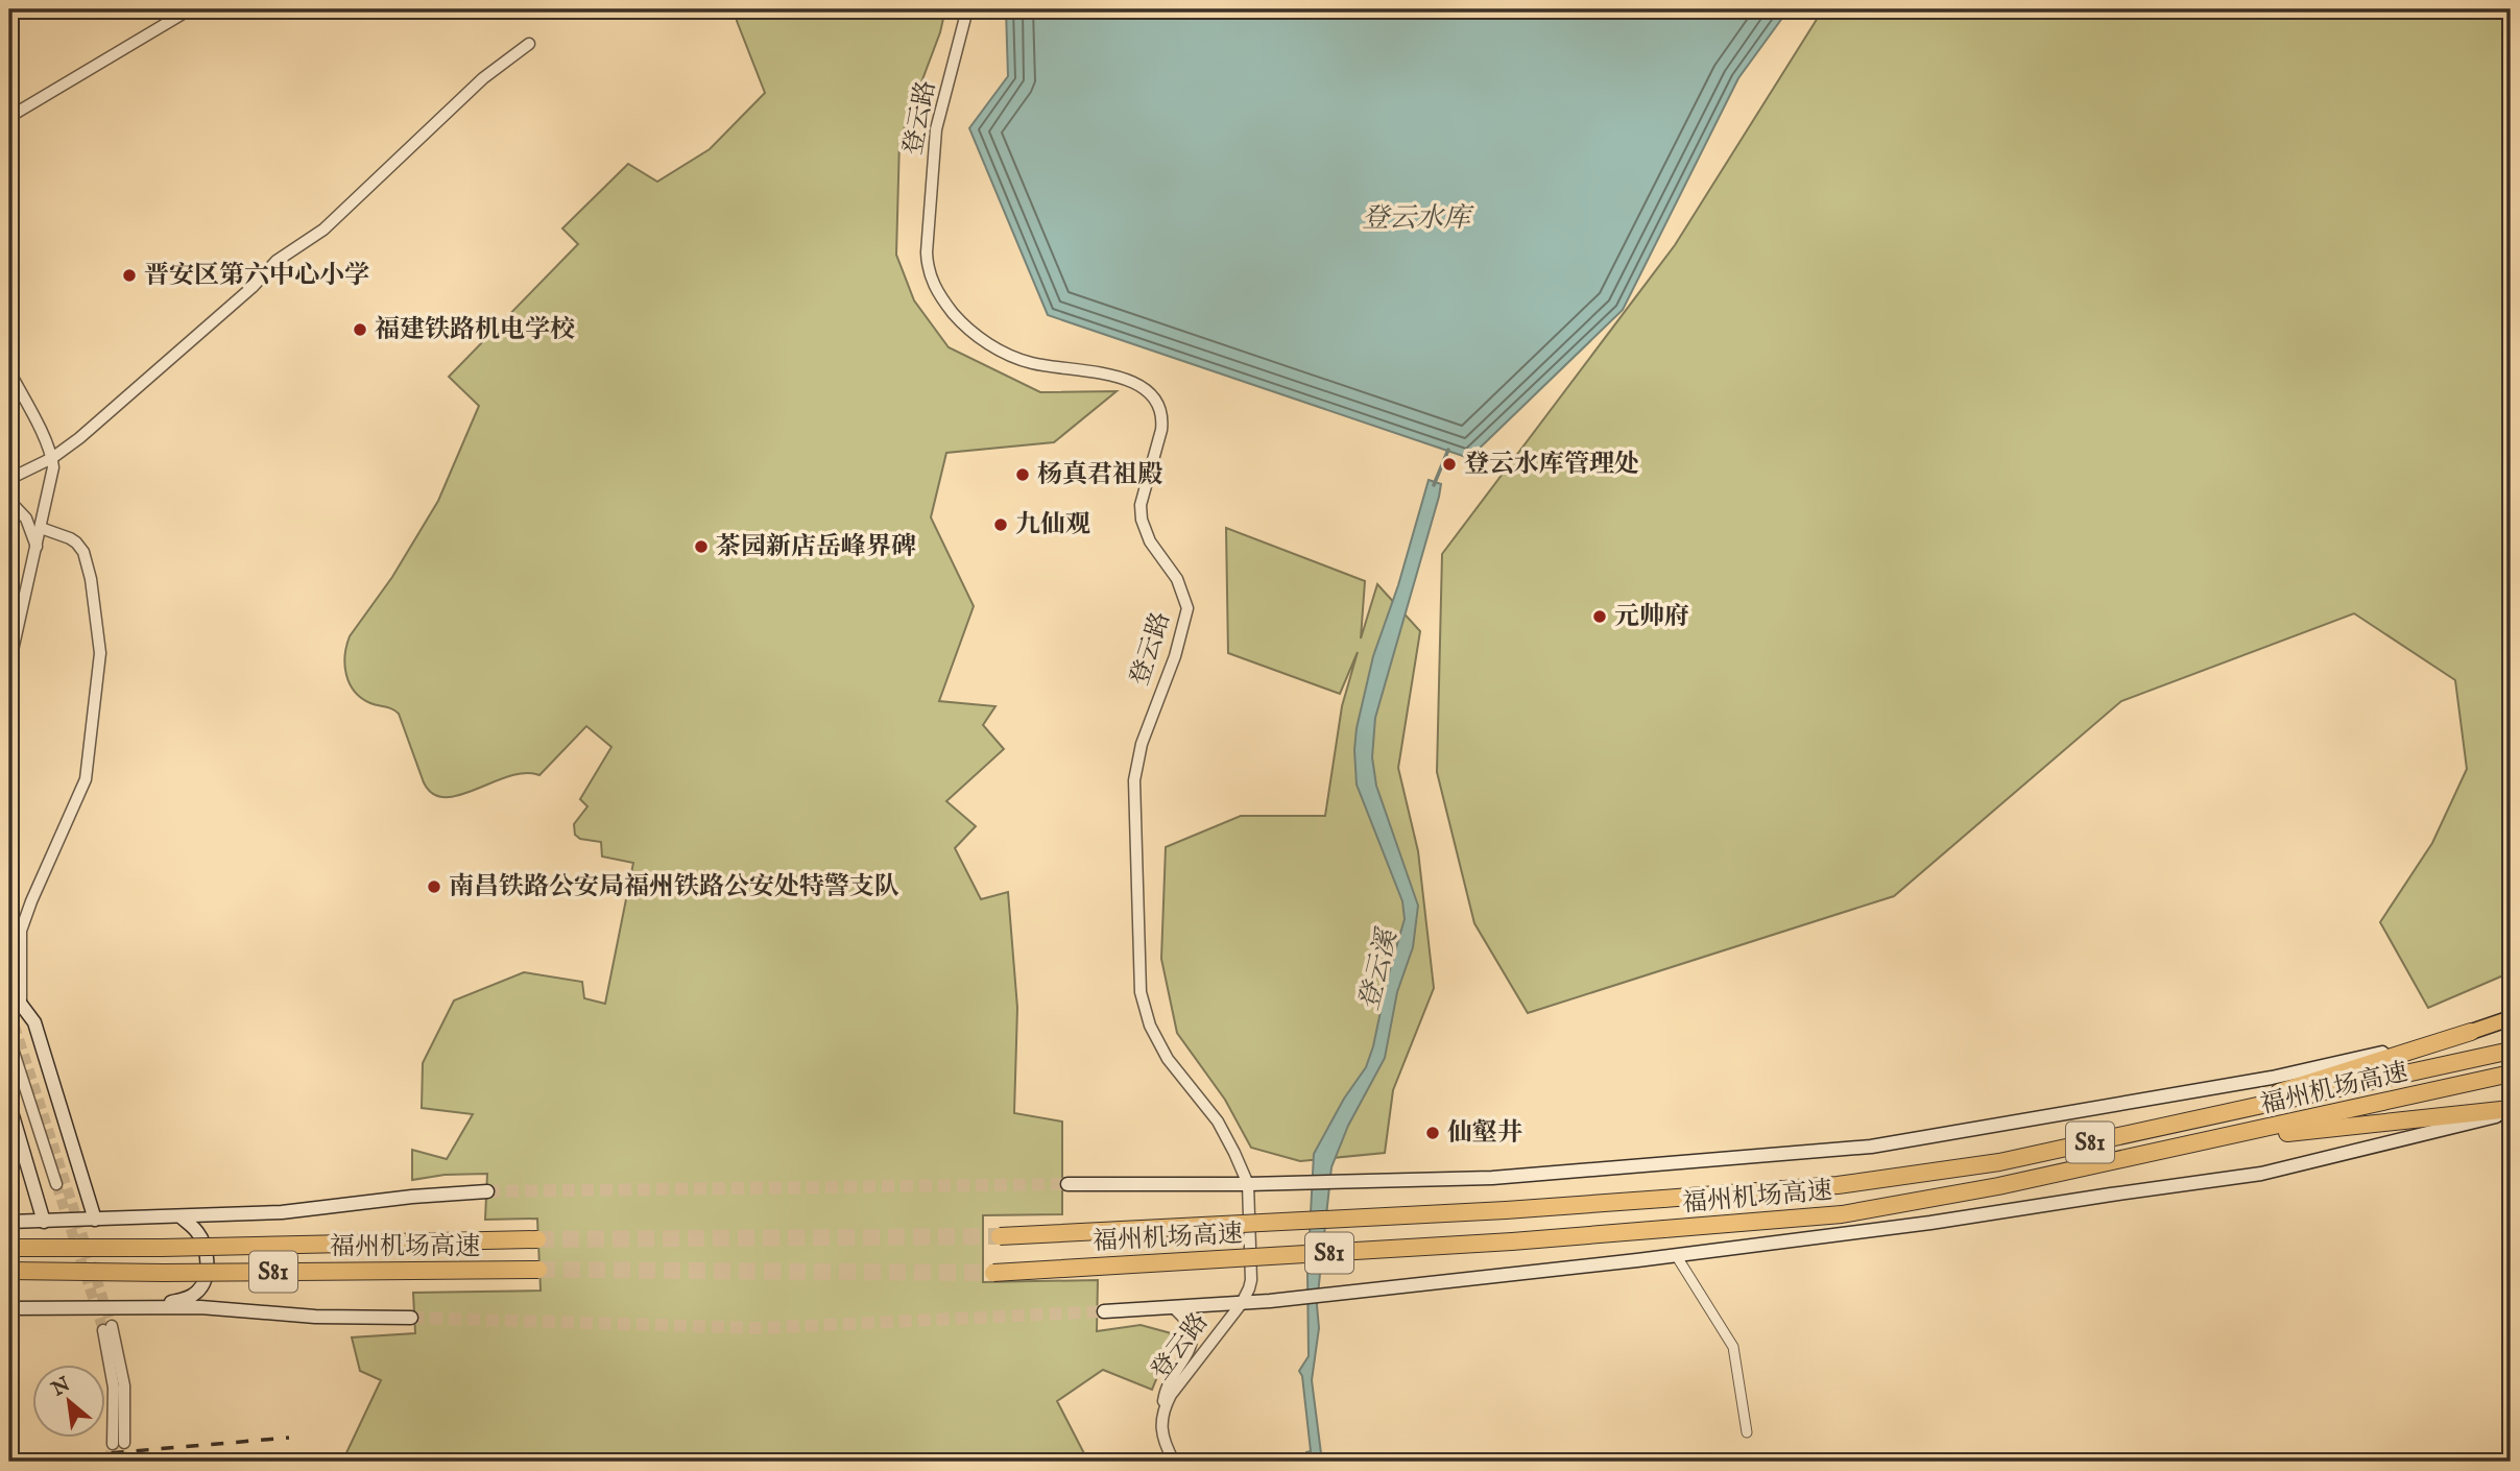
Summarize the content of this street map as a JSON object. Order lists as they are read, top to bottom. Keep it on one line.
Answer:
{"streets":{"highway":["福州机场高速","S81"],"street":["登云路"]},"water":["登云水库","登云溪"],"places":["晋安区第六中心小学","福建铁路机电学校","登云水库管理处","杨真君祖殿","九仙观","茶园新店岳峰界碑","元帅府","南昌铁路公安局福州铁路公安处特警支队","仙壑井"],"north":"top left"}
